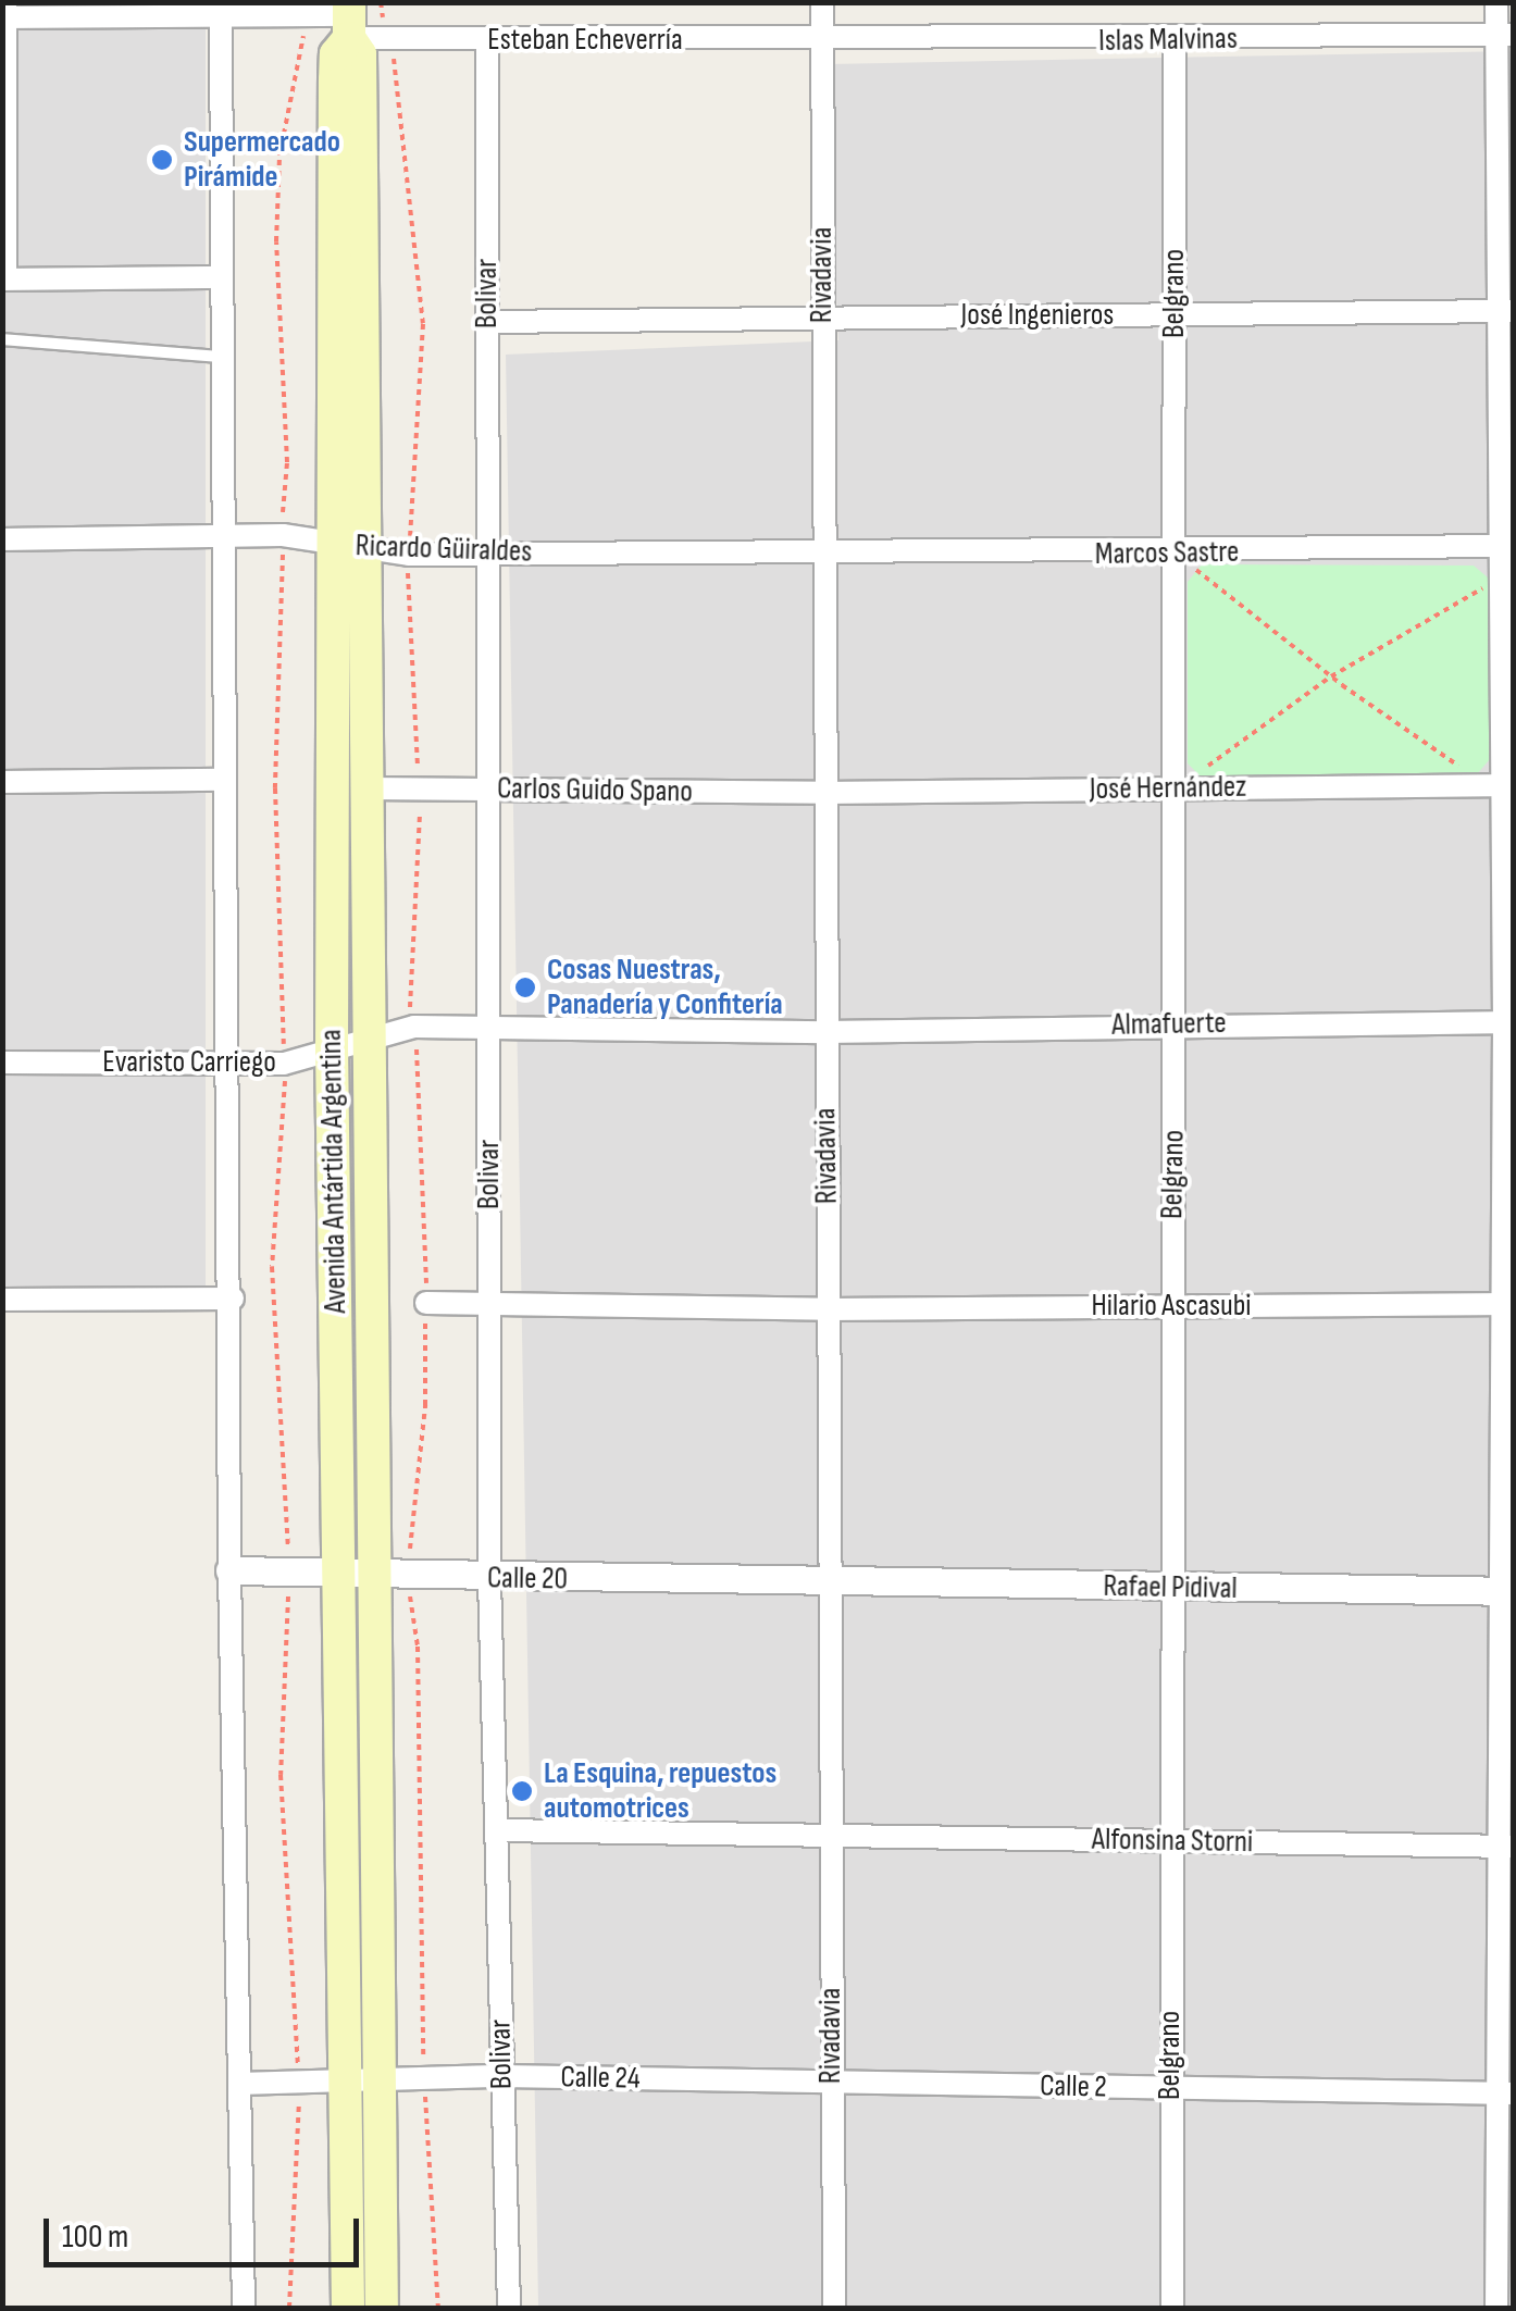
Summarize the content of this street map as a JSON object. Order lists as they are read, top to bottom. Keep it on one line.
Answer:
{"streets":{"main road":["Avenida Antártida Argentina"],"street":["Esteban Echeverría","Islas Malvinas","Rivadavia","Bolivar","Belgrano","José Ingenieros","Ricardo Güiraldes","Marcos Sastre","José Hernández","Carlos Guido Spano","Almafuerte","Evaristo Carriego","Hilario Ascasubi","Calle 20","Rafael Pidival","Alfonsina Storni","Calle 24","Calle 2"]},"crossings":[["Esteban Echeverría","Islas Malvinas"],["Esteban Echeverría","Rivadavia"],["Esteban Echeverría","Bolivar"],["Esteban Echeverría","Avenida Antártida Argentina"],["Islas Malvinas","Rivadavia"],["Islas Malvinas","Belgrano"],["Rivadavia","José Ingenieros"],["Rivadavia","Ricardo Güiraldes"],["Rivadavia","Marcos Sastre"],["Rivadavia","José Hernández"],["Rivadavia","Carlos Guido Spano"],["Rivadavia","Almafuerte"],["Rivadavia","Evaristo Carriego"],["Rivadavia","Hilario Ascasubi"],["Rivadavia","Calle 20"],["Rivadavia","Rafael Pidival"],["Rivadavia","Alfonsina Storni"],["Rivadavia","Calle 24"],["Rivadavia","Calle 2"],["Bolivar","José Ingenieros"],["Bolivar","Ricardo Güiraldes"],["Bolivar","Carlos Guido Spano"],["Bolivar","Evaristo Carriego"],["Bolivar","Hilario Ascasubi"],["Bolivar","Calle 20"],["Bolivar","Alfonsina Storni"],["Bolivar","Calle 24"],["Belgrano","José Ingenieros"],["Belgrano","Marcos Sastre"],["Belgrano","José Hernández"],["Belgrano","Almafuerte"],["Belgrano","Hilario Ascasubi"],["Belgrano","Rafael Pidival"],["Belgrano","Alfonsina Storni"],["Belgrano","Calle 2"],["Ricardo Güiraldes","Marcos Sastre"],["Ricardo Güiraldes","Avenida Antártida Argentina"],["José Hernández","Carlos Guido Spano"],["Carlos Guido Spano","Avenida Antártida Argentina"],["Almafuerte","Evaristo Carriego"],["Evaristo Carriego","Avenida Antártida Argentina"],["Avenida Antártida Argentina","Calle 20"],["Avenida Antártida Argentina","Calle 24"],["Calle 20","Rafael Pidival"],["Calle 24","Calle 2"]],"places":["Supermercado Pirámide","Cosas Nuestras, Panadería y Confitería","La Esquina, repuestos automotrices"],"scale_bar":"100 m"}
